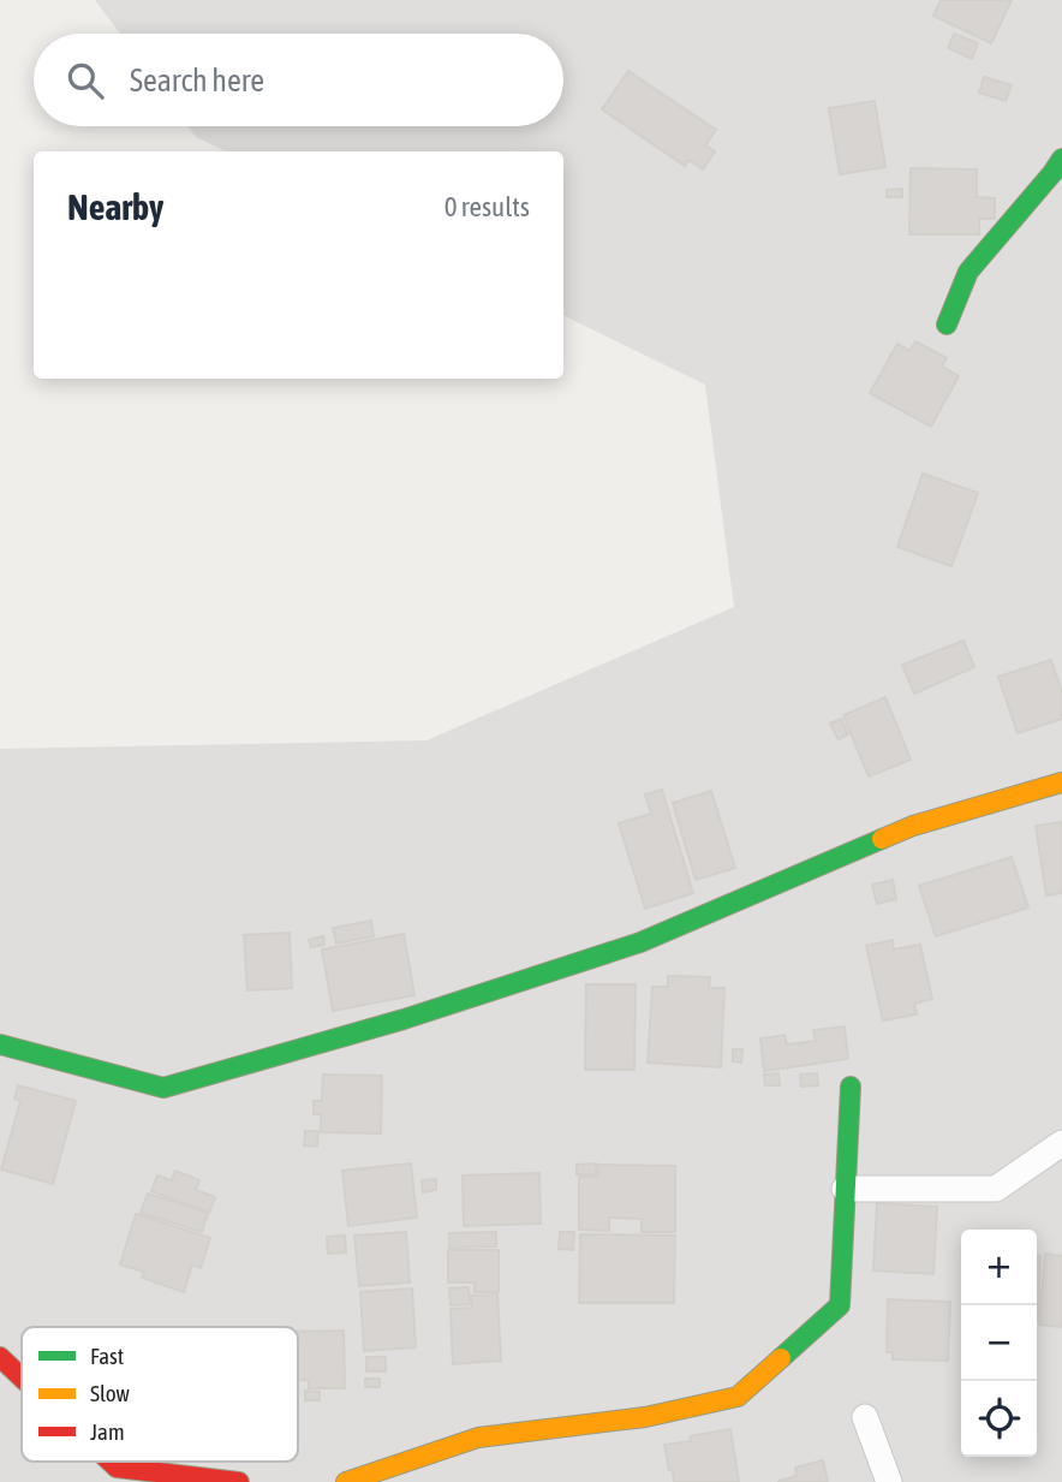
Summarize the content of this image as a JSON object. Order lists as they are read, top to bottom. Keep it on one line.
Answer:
{"legend":["Fast","Slow","Jam"],"page":{"search":"Search here","heading":["Nearby","0 results"],"map_buttons":["+","−"]}}
